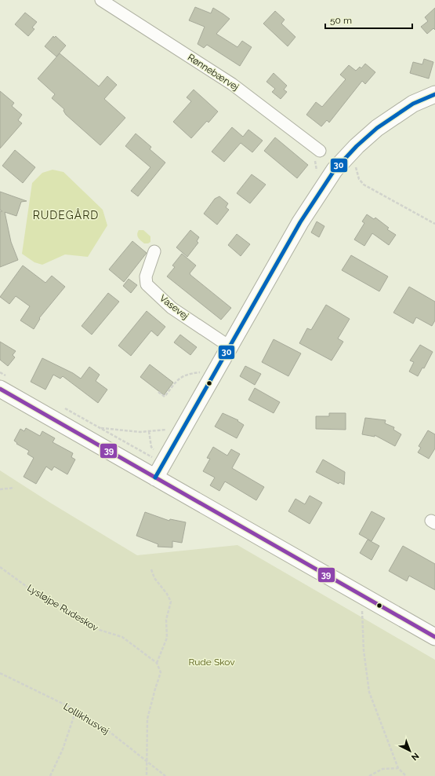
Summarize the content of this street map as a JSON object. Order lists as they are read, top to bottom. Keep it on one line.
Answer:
{"streets":{"street":["Rønnebærvej","Vasevej"],"path":["Lysløjpe Rudeskov","Lollikhusvej"]},"districts":["RUDEGÅRD"],"parks":["Rude Skov"],"lines":["transit line 30","transit line 39"],"scale_bar":"50 m","north":"bottom right"}
